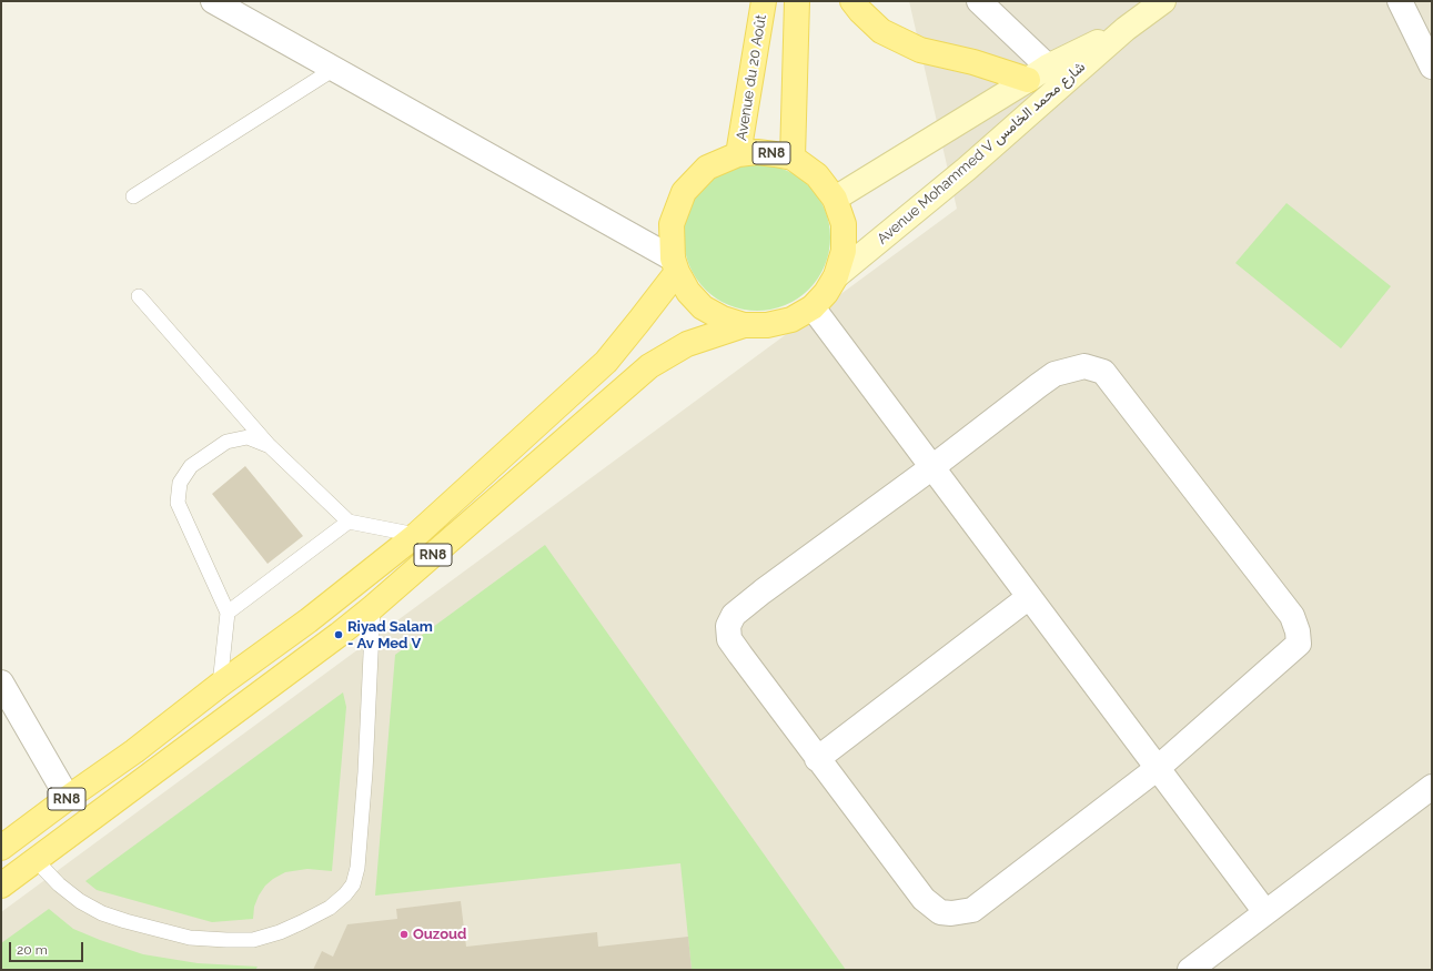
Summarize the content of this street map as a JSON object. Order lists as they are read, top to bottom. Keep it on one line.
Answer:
{"streets":{"main road":["Avenue du 20 Août","RN8","Avenue Mohammed V شارع محمد الخامس"]},"crossings":[["Avenue du 20 Août","RN8"],["RN8","Avenue Mohammed V شارع محمد الخامس"]],"places":["Riyad Salam - Av Med V","Ouzoud"],"scale_bar":"20 m"}
